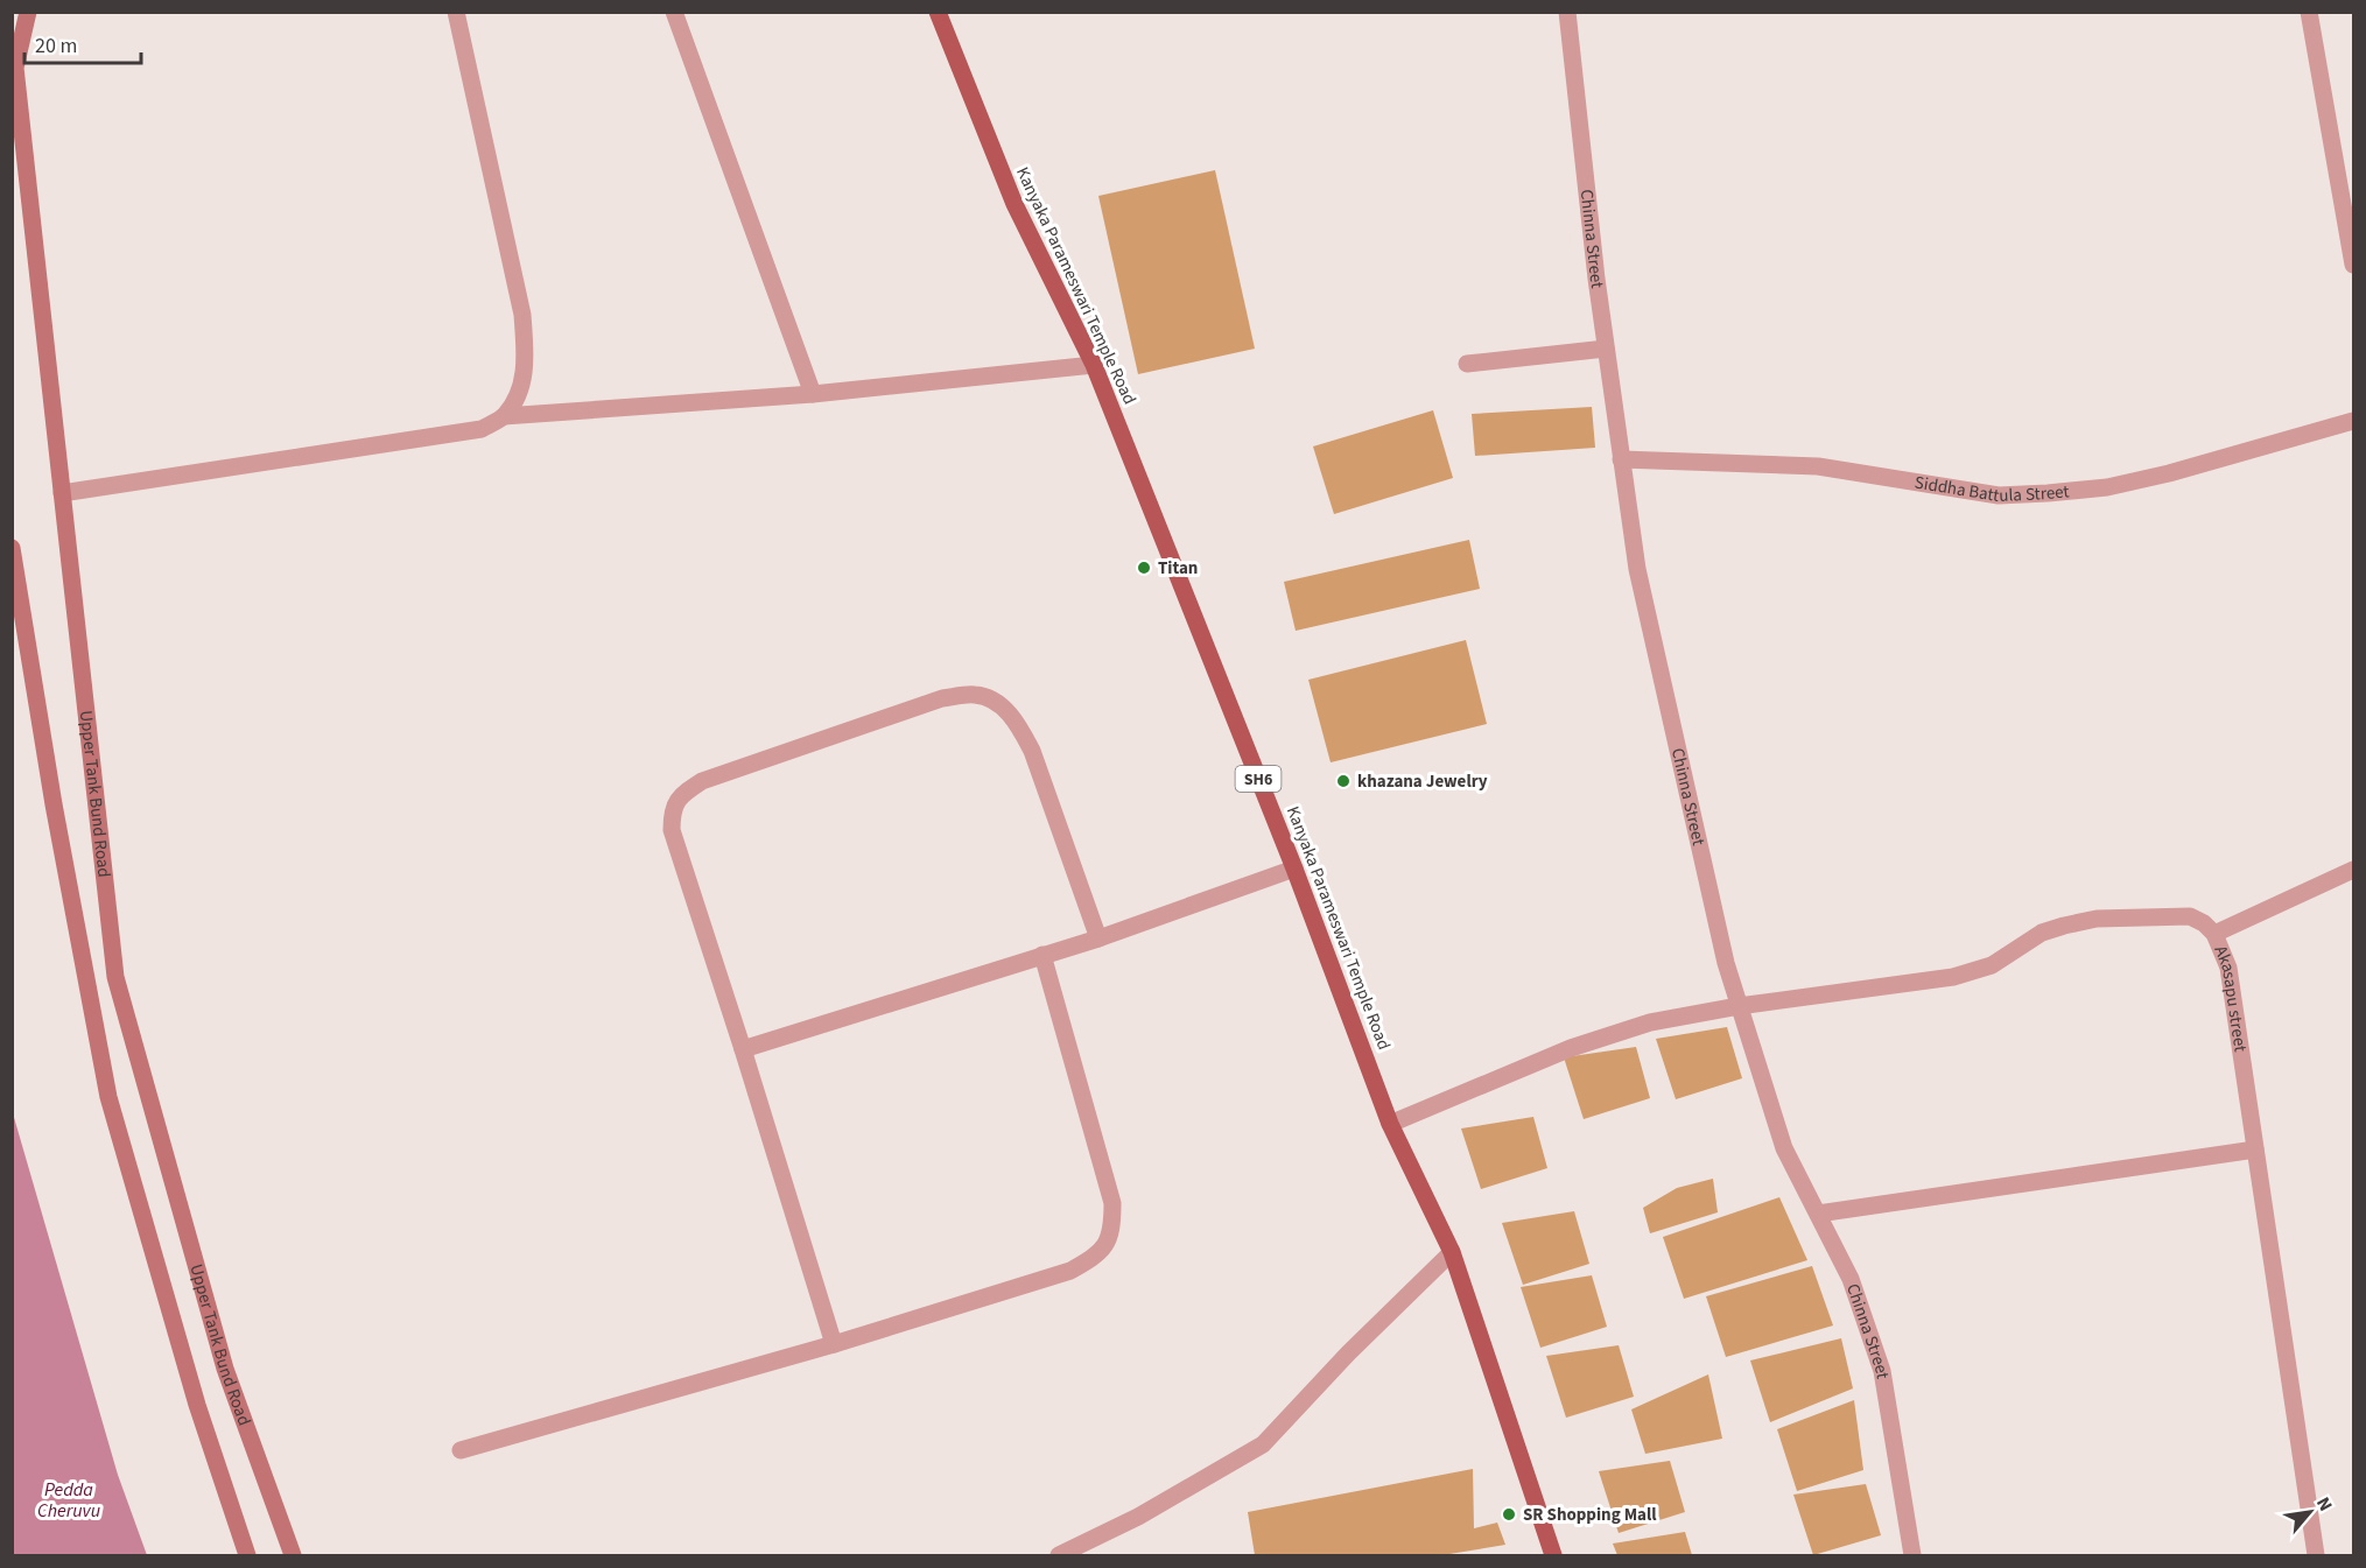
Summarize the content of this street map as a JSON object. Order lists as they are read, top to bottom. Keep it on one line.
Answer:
{"streets":{"main road":["Kanyaka Parameswari Temple Road","SH6"],"street":["Chinna Street","Siddha Battula Street","Upper Tank Bund Road","Akasapu street"]},"crossings":[["Chinna Street","Siddha Battula Street"],["Chinna Street","Akasapu street"],["Kanyaka Parameswari Temple Road","Akasapu street"]],"water":["Pedda Cheruvu"],"places":["Titan","khazana Jewelry","SR Shopping Mall"],"scale_bar":"20 m","north":"top right"}
